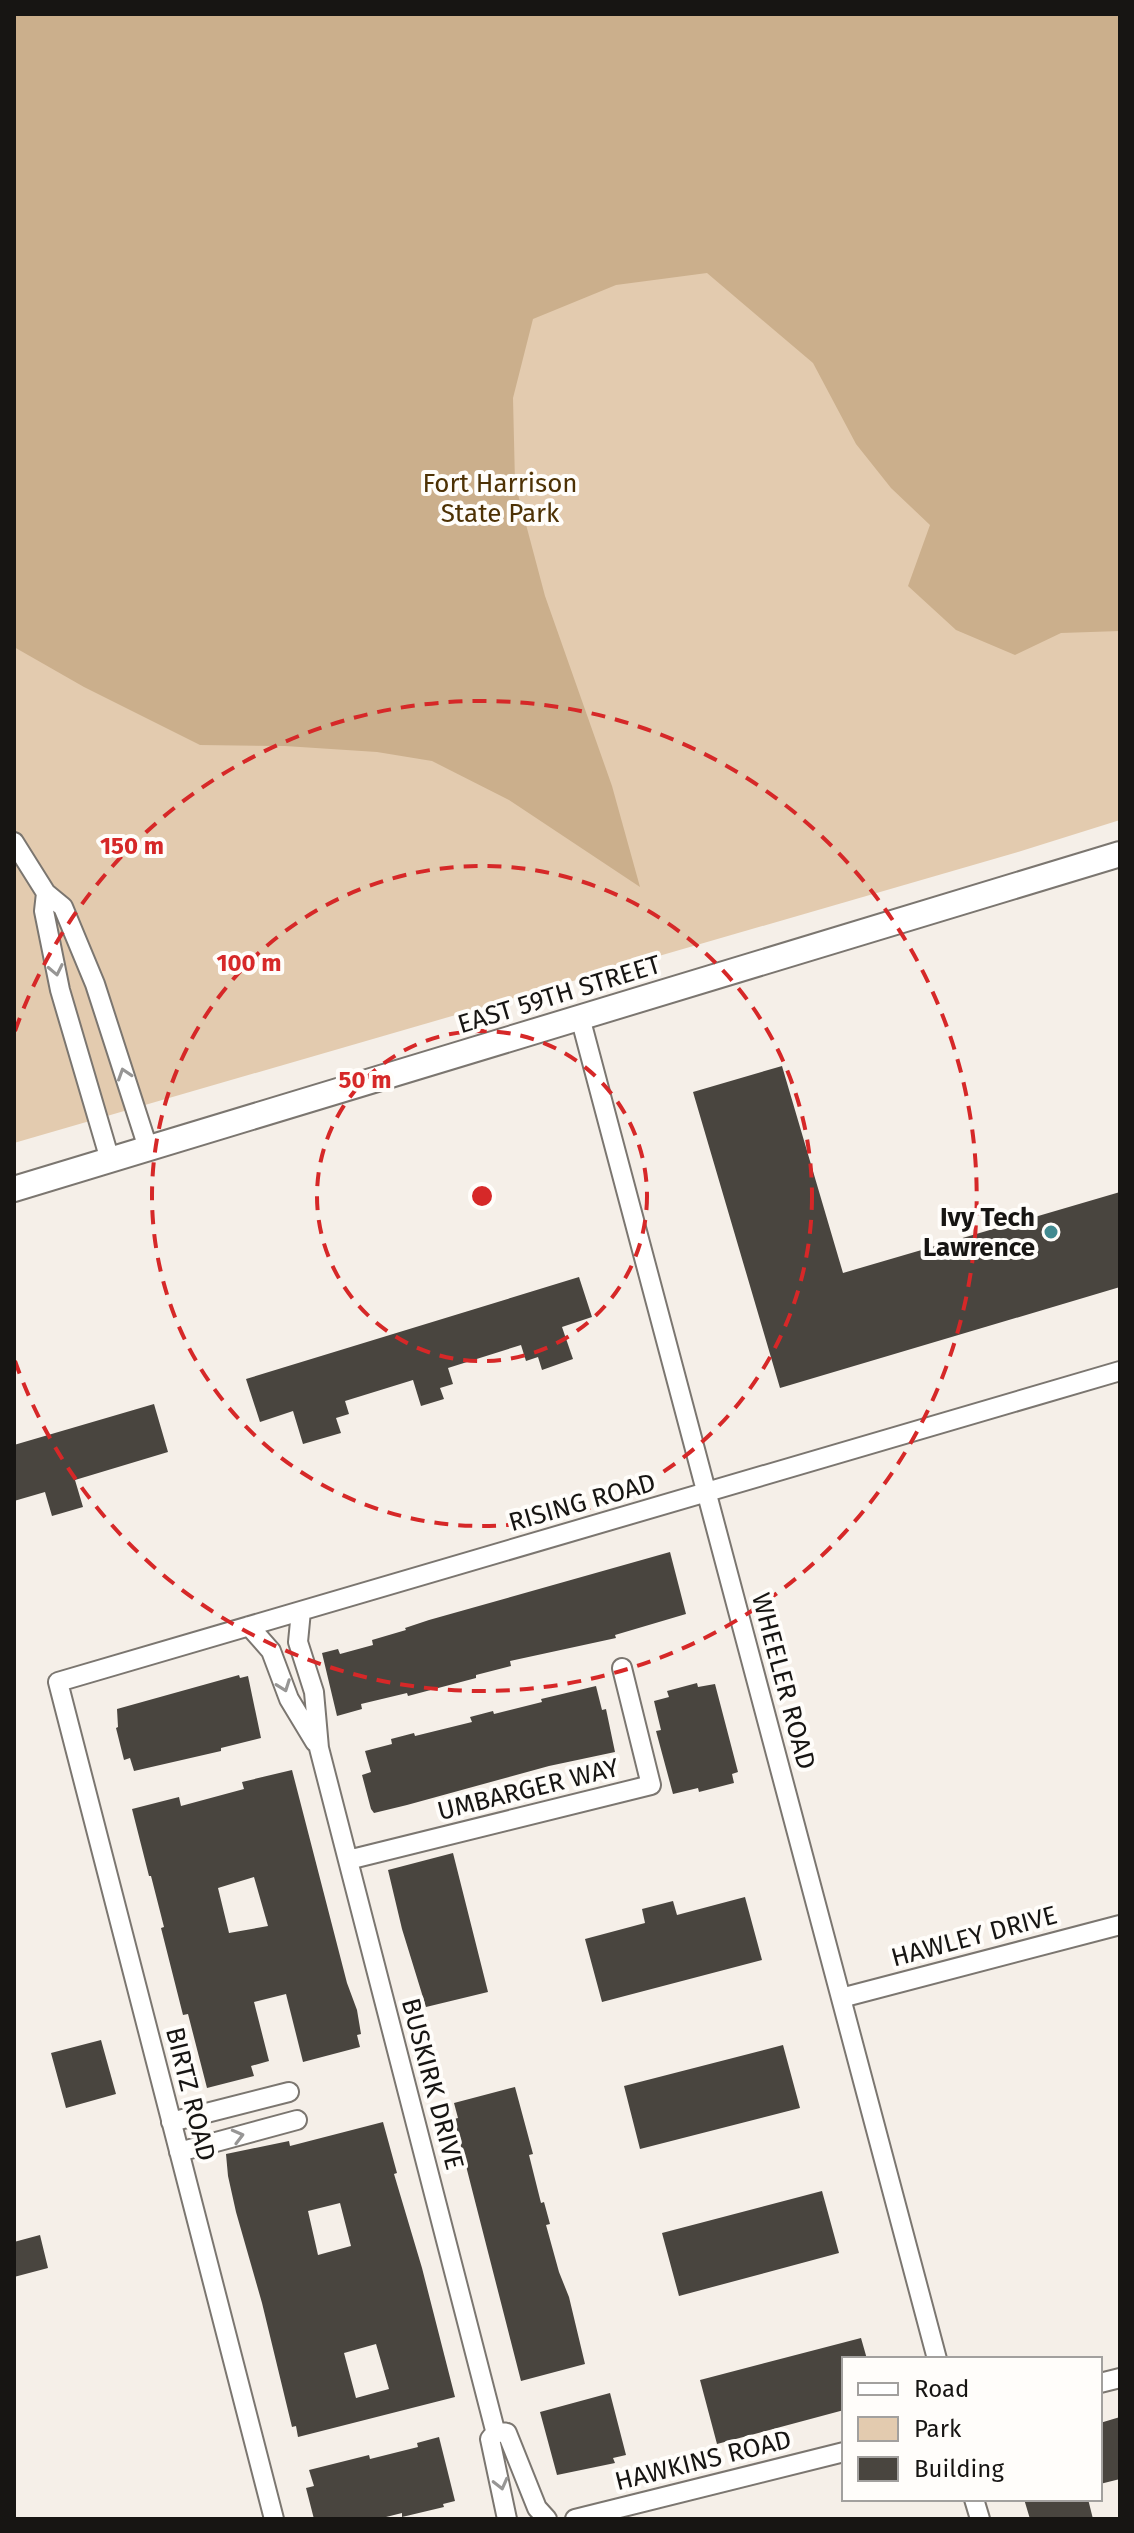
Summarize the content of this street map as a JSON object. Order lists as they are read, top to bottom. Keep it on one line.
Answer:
{"streets":{"street":["EAST 59TH STREET","RISING ROAD","WHEELER ROAD","UMBARGER WAY","HAWLEY DRIVE","BUSKIRK DRIVE","BIRTZ ROAD","HAWKINS ROAD"]},"crossings":[["EAST 59TH STREET","WHEELER ROAD"],["RISING ROAD","WHEELER ROAD"],["RISING ROAD","BUSKIRK DRIVE"],["RISING ROAD","BIRTZ ROAD"],["WHEELER ROAD","HAWLEY DRIVE"],["UMBARGER WAY","BUSKIRK DRIVE"]],"parks":["Fort Harrison State Park"],"places":["Ivy Tech Lawrence"],"legend":["Road","Park","Building"],"rings":["150 m","100 m","50 m"]}
